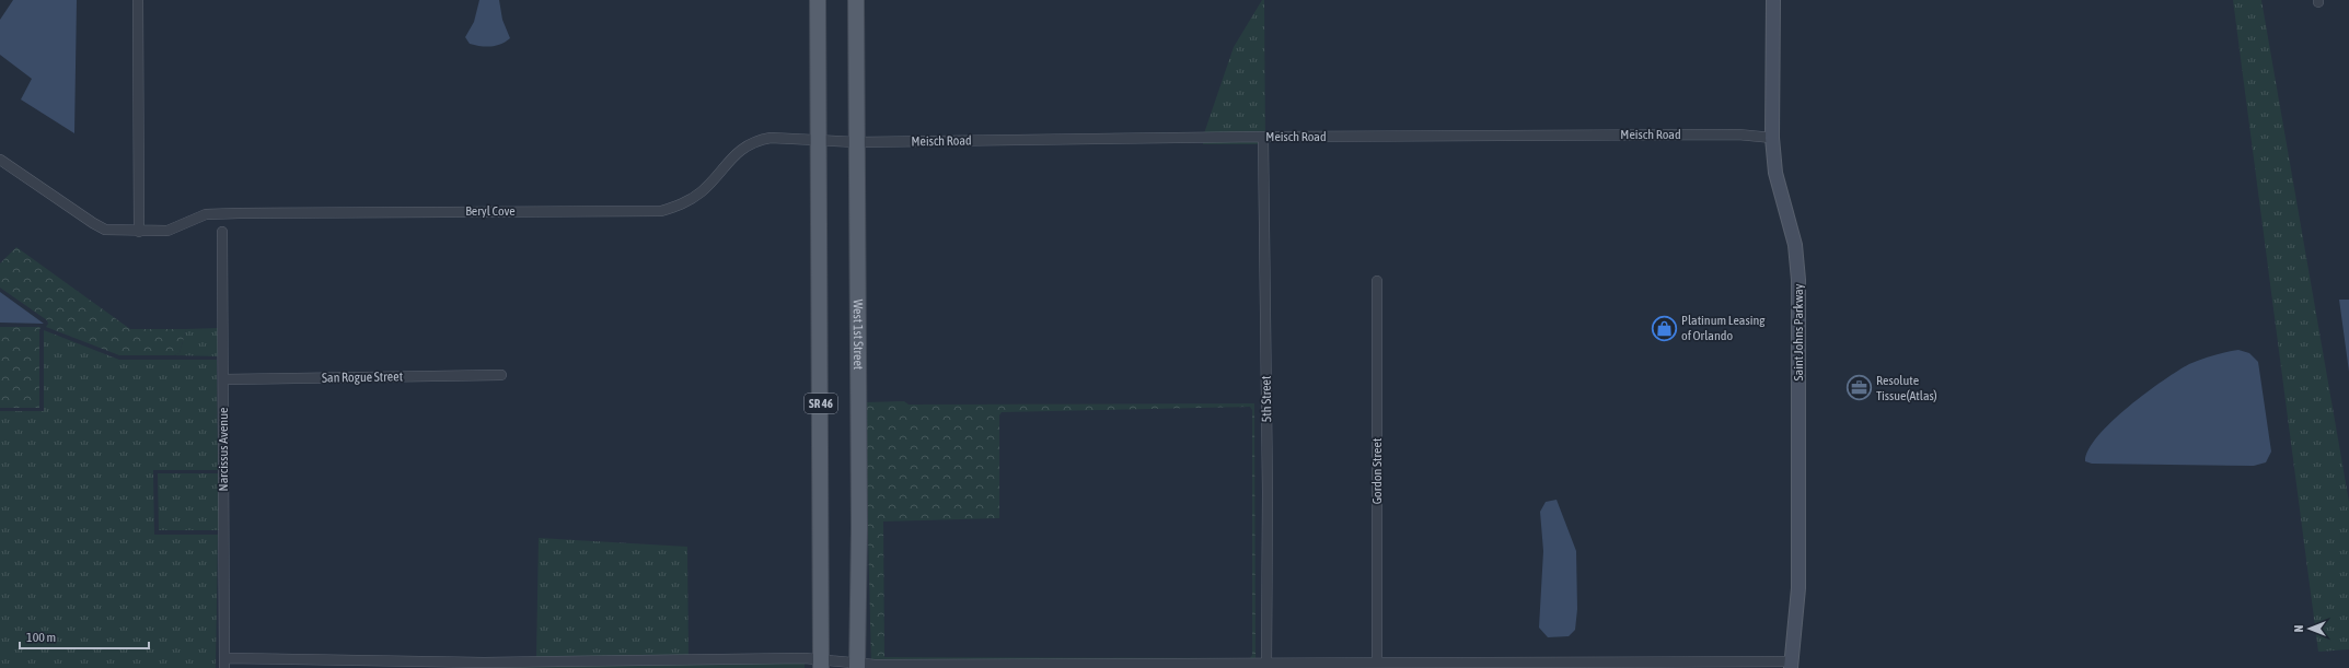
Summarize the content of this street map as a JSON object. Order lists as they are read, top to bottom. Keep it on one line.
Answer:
{"streets":{"main road":["West 1st Street","SR 46"],"street":["Meisch Road","Beryl Cove","Saint Johns Parkway","San Rogue Street","5th Street","Narcissus Avenue","Gordon Street"]},"crossings":[["Meisch Road","Beryl Cove"],["Meisch Road","Saint Johns Parkway"],["Meisch Road","West 1st Street"],["Meisch Road","5th Street"],["Meisch Road","SR 46"],["Beryl Cove","SR 46"],["San Rogue Street","Narcissus Avenue"]],"places":{"shop":["Platinum Leasing of Orlando"],"office":["Resolute Tissue(Atlas)"]},"scale_bar":"100 m","north":"left"}
